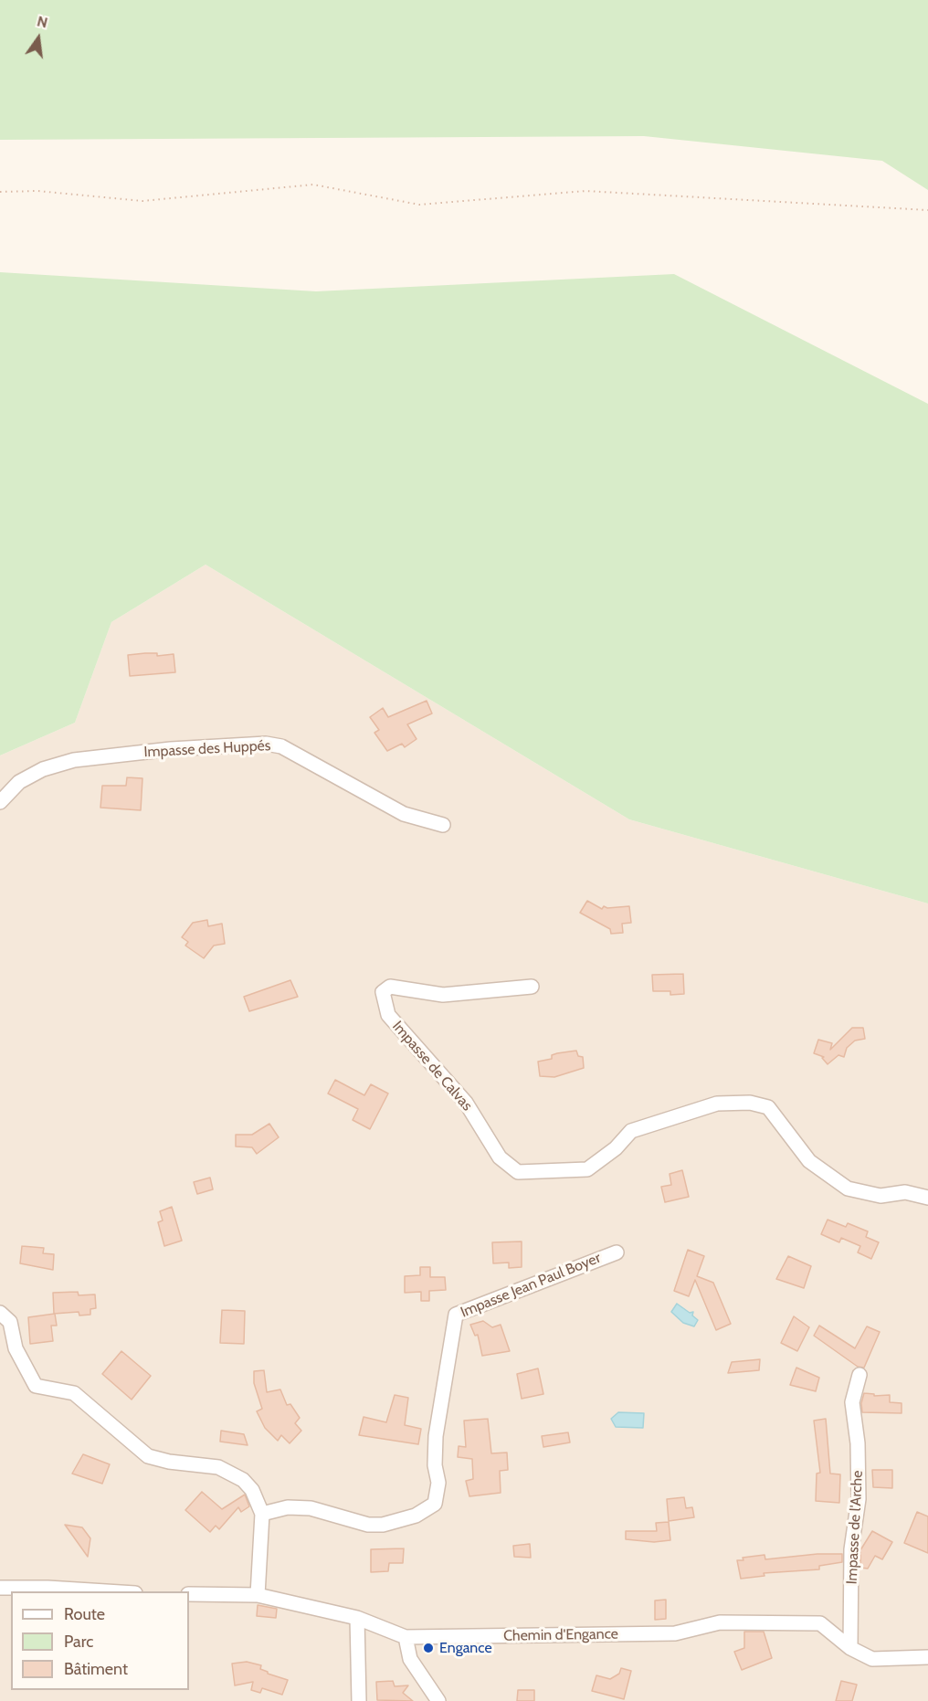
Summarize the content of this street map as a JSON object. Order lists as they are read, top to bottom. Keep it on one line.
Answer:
{"streets":{"street":["Impasse des Huppés","Impasse de Calvas","Impasse Jean Paul Boyer","Impasse de l'Arche","Chemin d'Engance"]},"crossings":[["Impasse de l'Arche","Chemin d'Engance"]],"places":["Engance"],"legend":["Route","Parc","Bâtiment"],"north":"top"}
